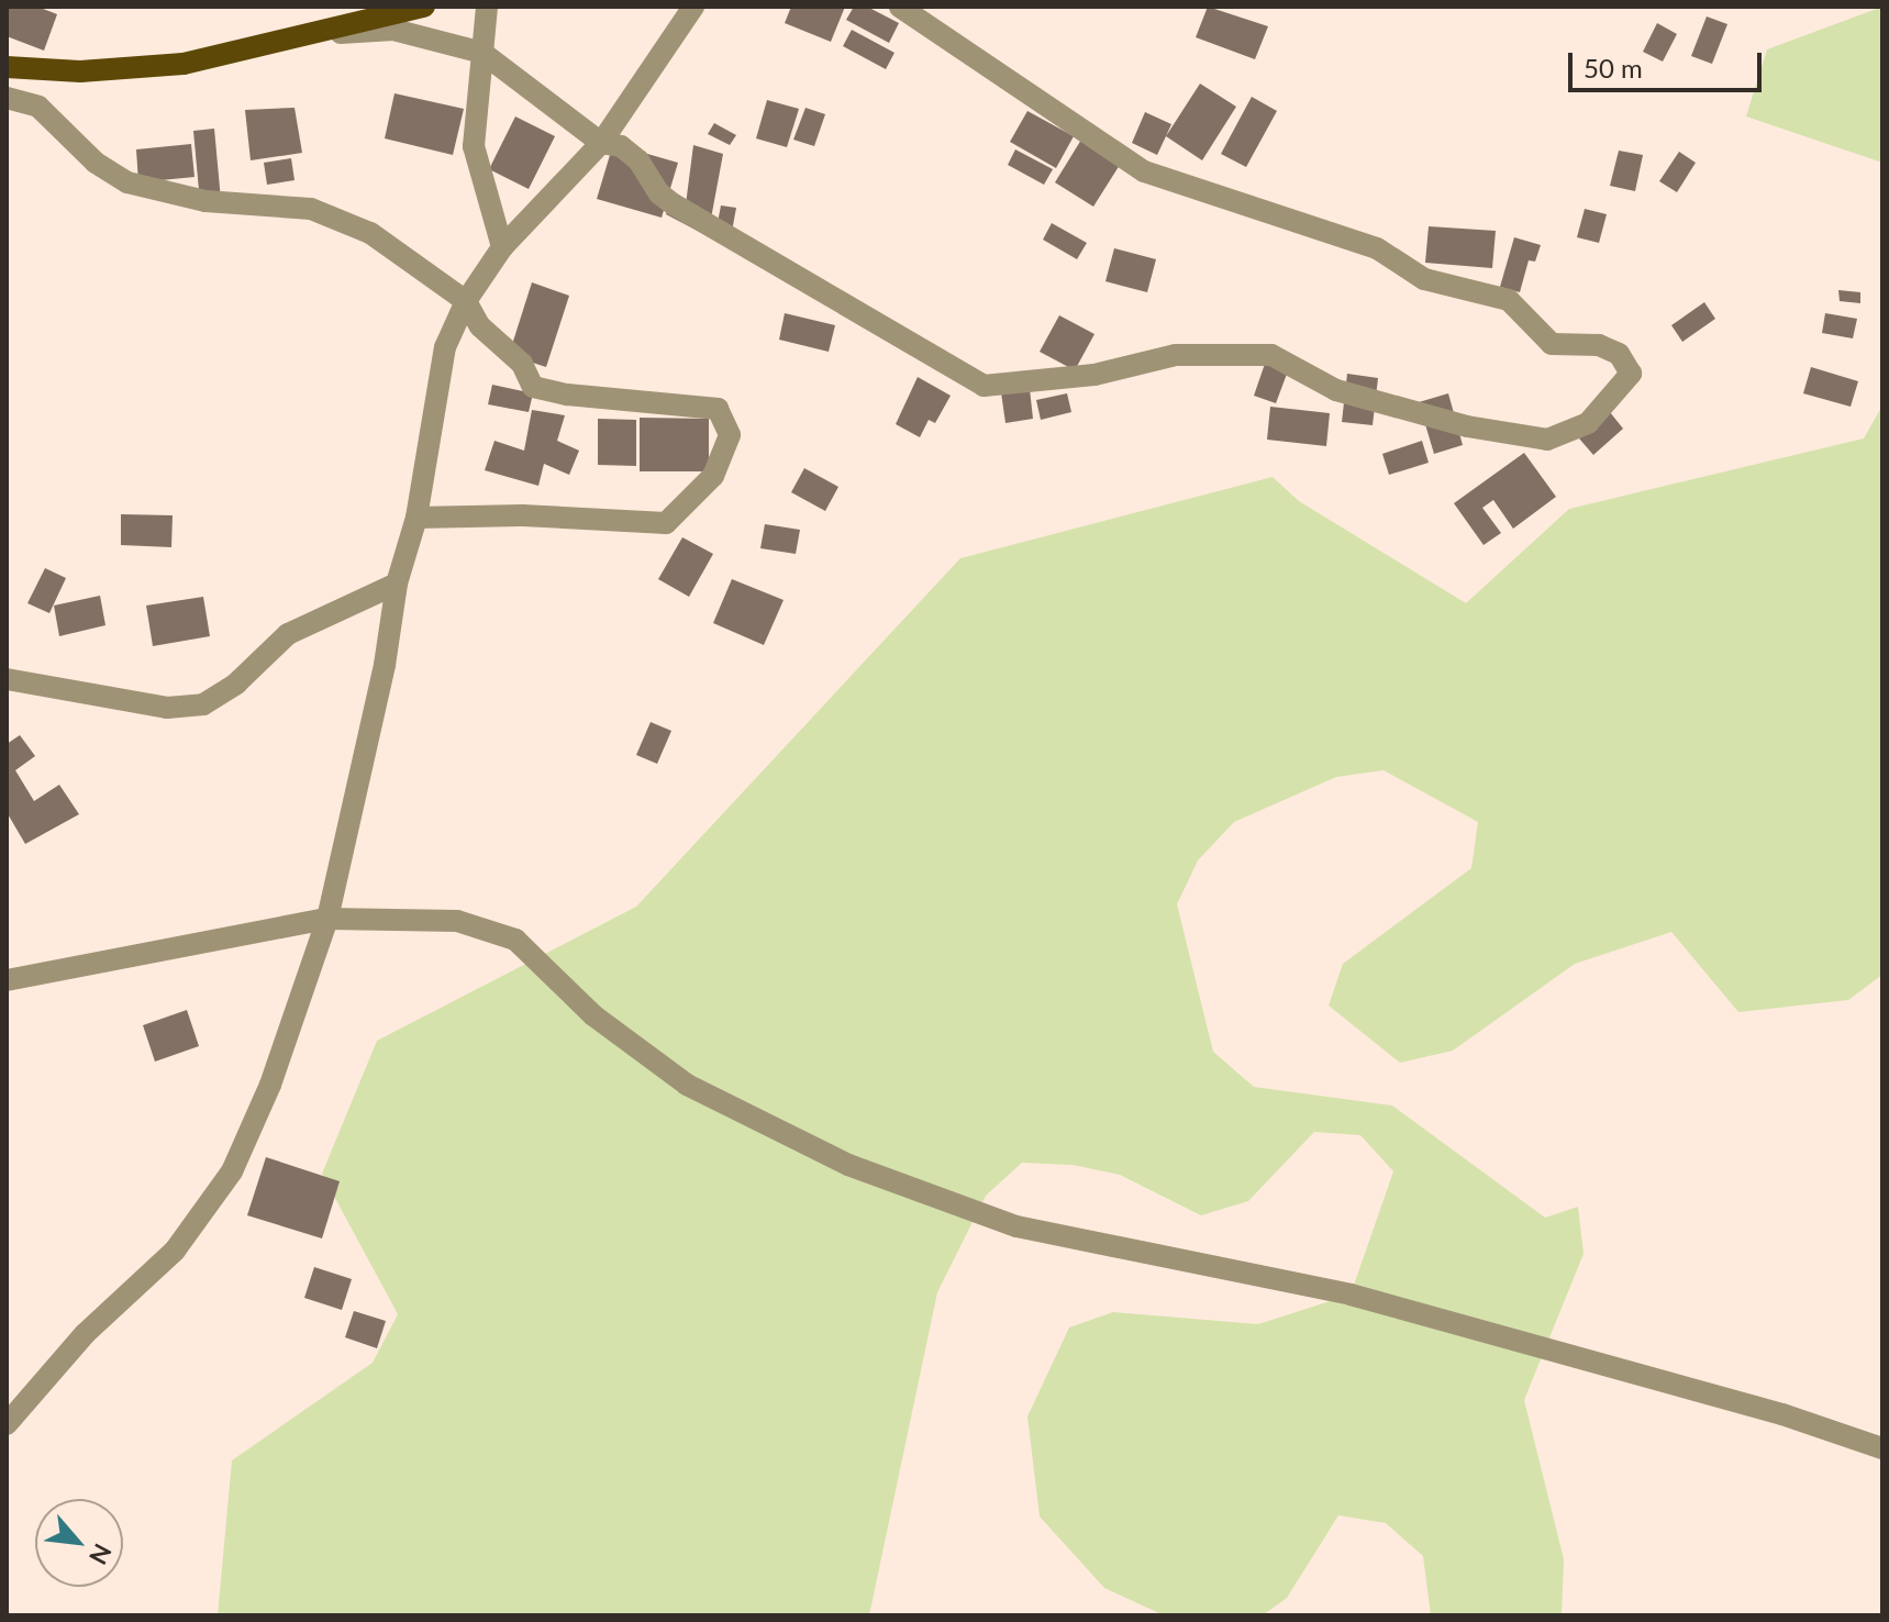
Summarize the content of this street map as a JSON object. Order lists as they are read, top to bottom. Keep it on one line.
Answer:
{"scale_bar":"50 m","north":"bottom right"}
